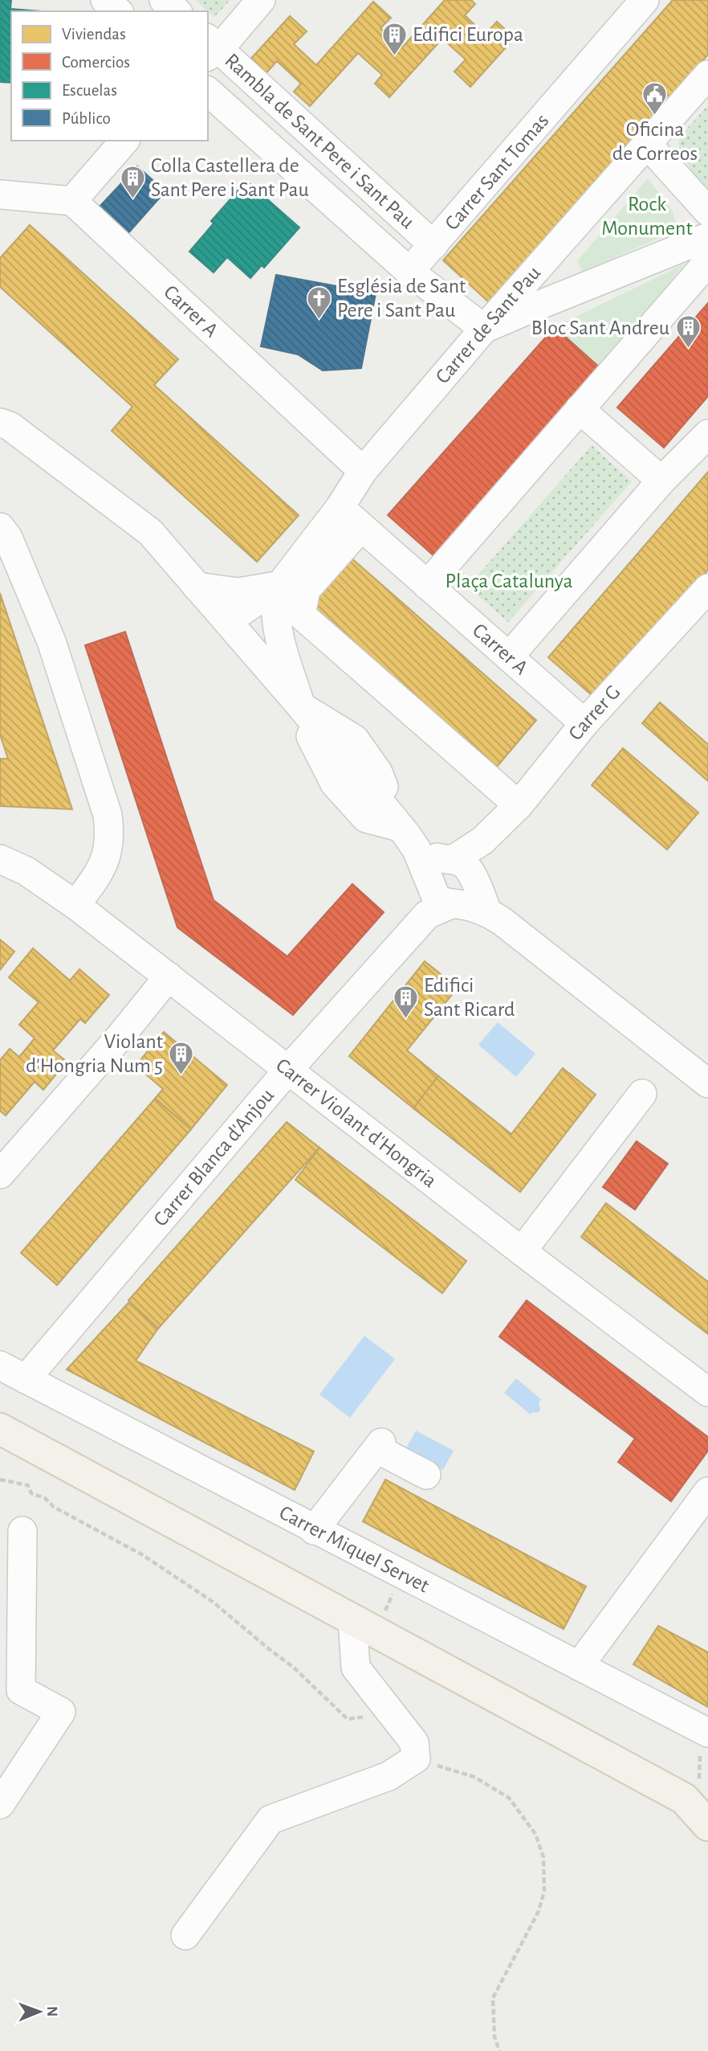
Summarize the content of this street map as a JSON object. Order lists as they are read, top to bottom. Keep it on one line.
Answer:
{"streets":{"street":["Rambla de Sant Pere i Sant Pau","Carrer Sant Tomas","Carrer A","Carrer de Sant Pau","Carrer G","Carrer Violant d'Hongria","Carrer Blanca d'Anjou","Carrer Miquel Servet"]},"crossings":[["Rambla de Sant Pere i Sant Pau","Carrer Sant Tomas"],["Carrer A","Carrer de Sant Pau"],["Carrer A","Carrer G"],["Carrer Violant d'Hongria","Carrer Blanca d'Anjou"],["Carrer Blanca d'Anjou","Carrer Miquel Servet"]],"parks":["Rock Monument","Plaça Catalunya"],"places":{"building":["Edifici Europa","Colla Castellera de Sant Pere i Sant Pau","Bloc Sant Andreu","Edifici Sant Ricard","Violant d'Hongria Num 5"],"public building":["Oficina de Correos"],"church":["Església de Sant Pere i Sant Pau"]},"legend":["Viviendas","Comercios","Escuelas","Público"],"north":"right"}
